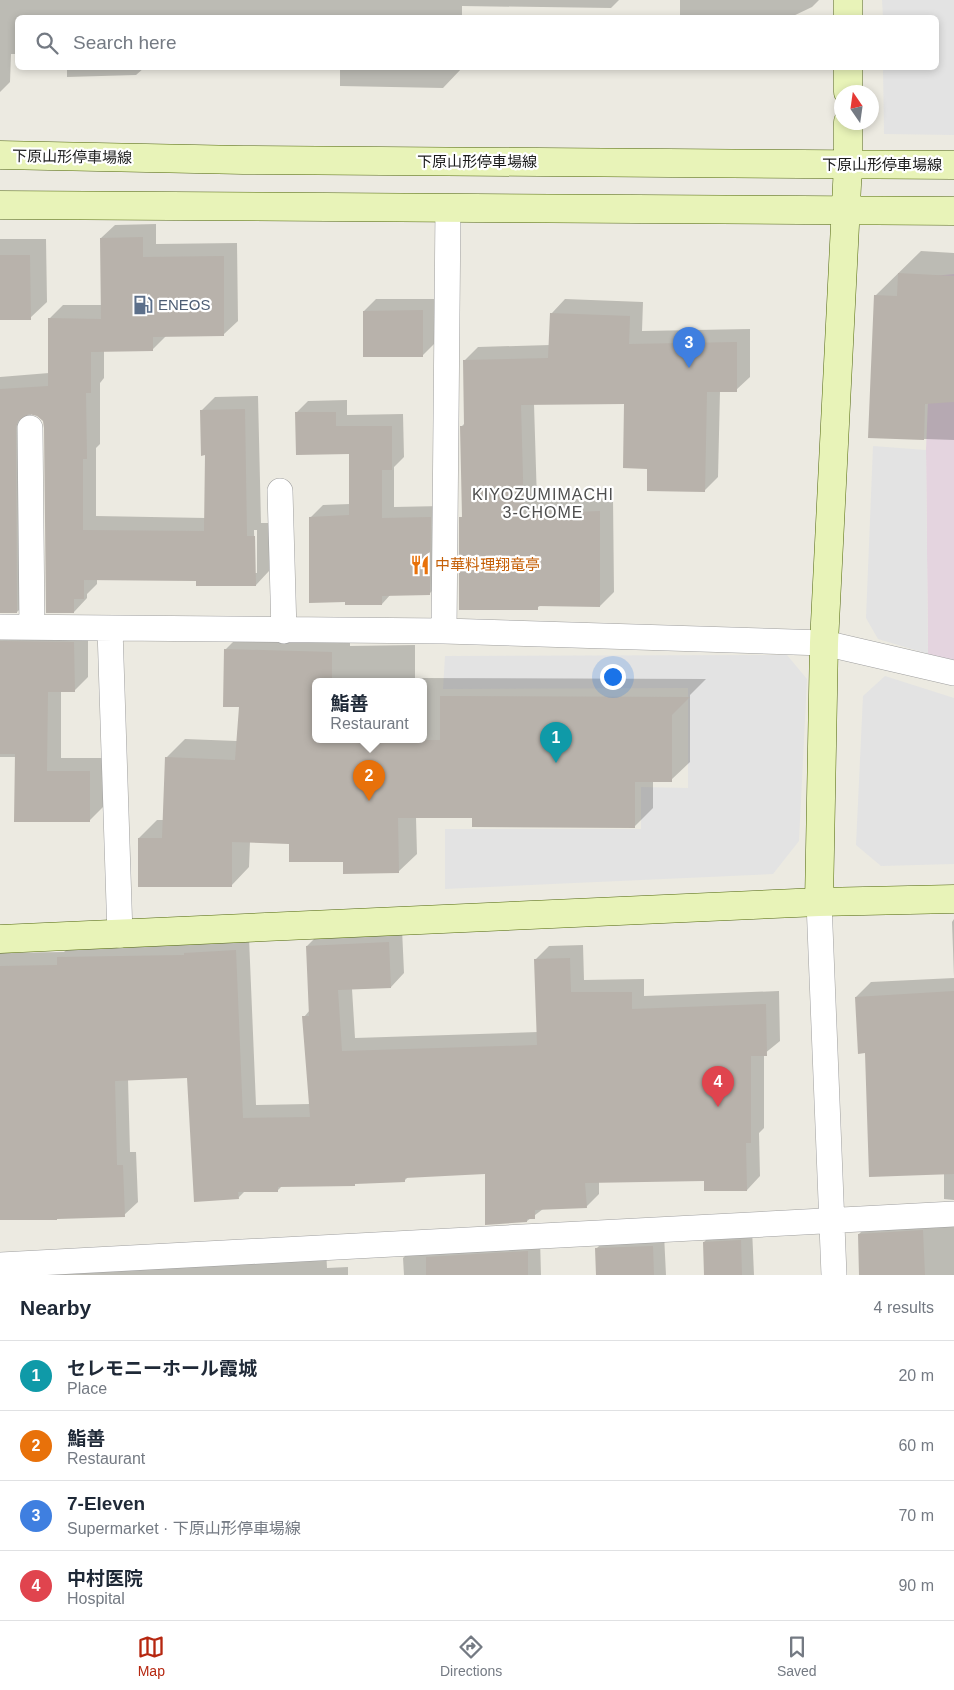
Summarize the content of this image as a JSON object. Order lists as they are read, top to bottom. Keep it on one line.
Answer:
{"streets":{"main road":["下原山形停車場線"]},"districts":["KIYOZUMIMACHI 3-CHOME"],"places":{"fuel station":["ENEOS"],"restaurant":["中華料理翔竜亭"]},"north":"top","page":{"search":"Search here","pins":["3","1","2","4"],"popup":["鮨善","Restaurant"],"heading":["Nearby","4 results"],"list":[{"mark":"1","name":"セレモニーホール霞城","note":"Place","value":"20 m"},{"mark":"2","name":"鮨善","note":"Restaurant","value":"60 m"},{"mark":"3","name":"7-Eleven","note":"Supermarket · 下原山形停車場線","value":"70 m"},{"mark":"4","name":"中村医院","note":"Hospital","value":"90 m"}],"nav":["Map","Directions","Saved"]}}
